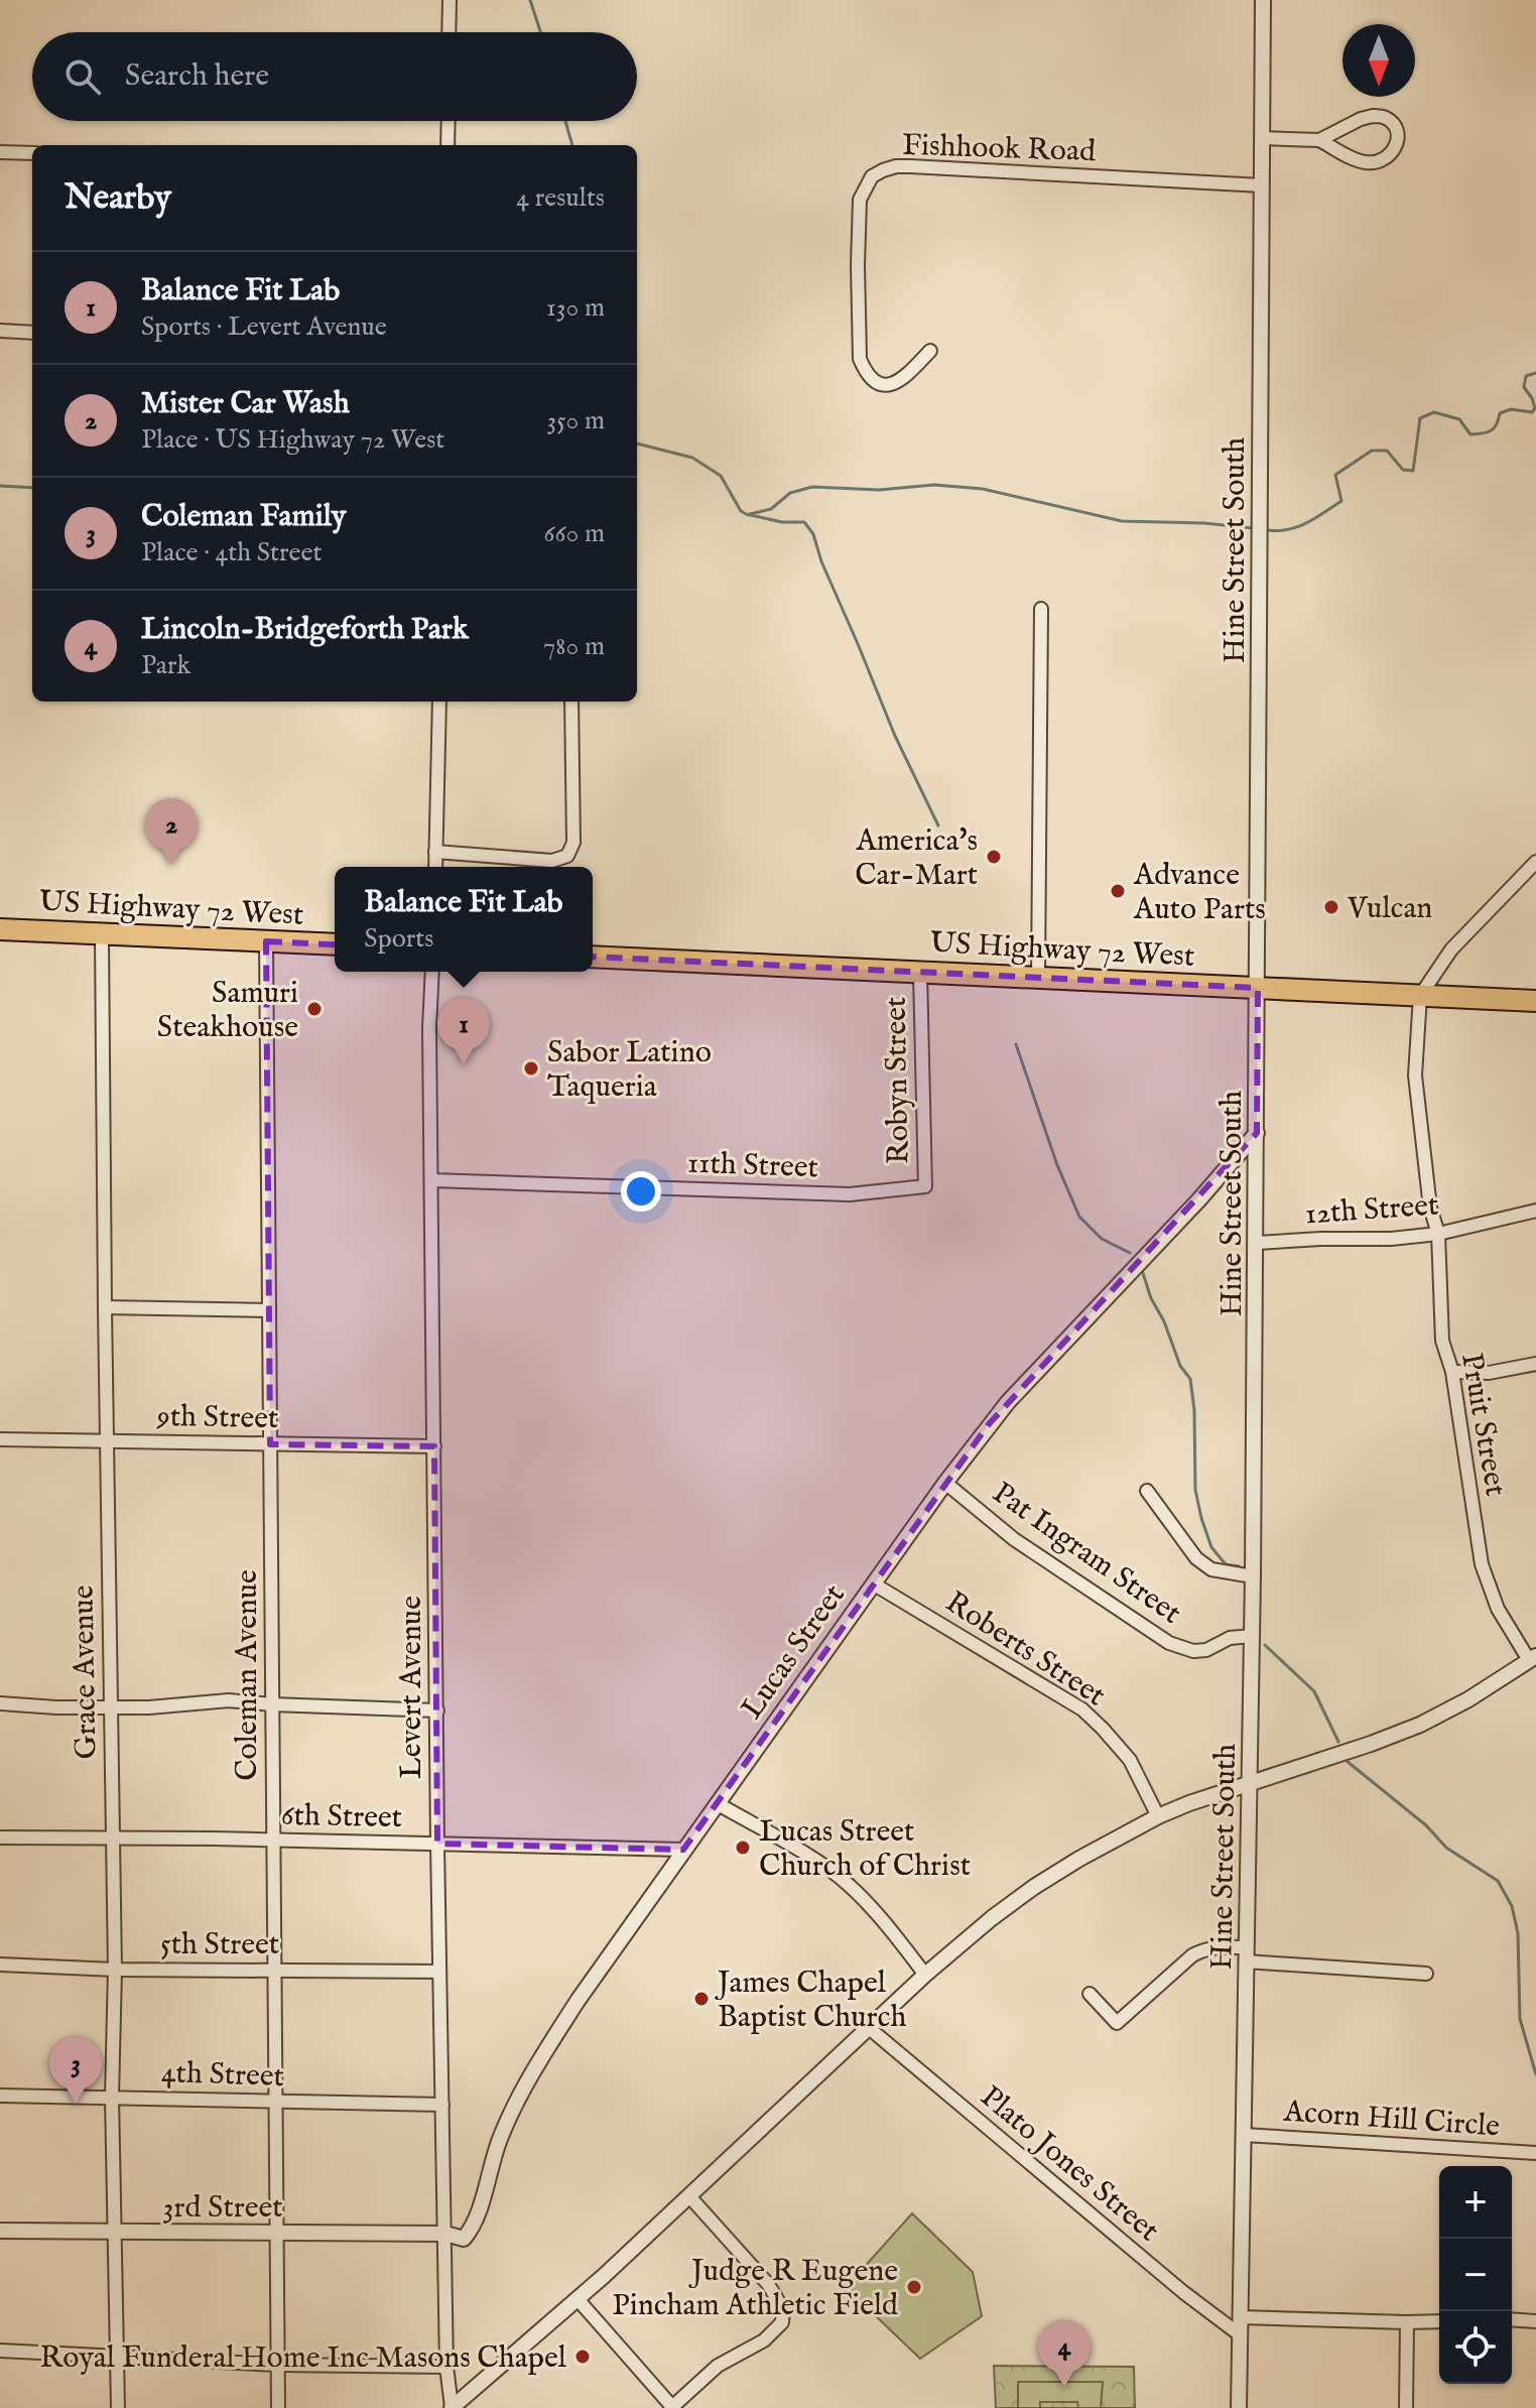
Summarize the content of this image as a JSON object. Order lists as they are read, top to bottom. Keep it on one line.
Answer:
{"streets":{"highway":["US Highway 72 West"],"street":["Fishhook Road","Hine Street South","Robyn Street","11th Street","12th Street","9th Street","Pruit Street","Pat Ingram Street","Roberts Street","Lucas Street","Grace Avenue","Coleman Avenue","Levert Avenue","6th Street","5th Street","4th Street","Acorn Hill Circle","Plato Jones Street","3rd Street"]},"crossings":[["Fishhook Road","Hine Street South"],["Hine Street South","US Highway 72 West"],["Hine Street South","12th Street"],["Hine Street South","Pat Ingram Street"],["Hine Street South","Lucas Street"],["Hine Street South","Acorn Hill Circle"],["Hine Street South","Plato Jones Street"],["US Highway 72 West","Robyn Street"],["US Highway 72 West","Pruit Street"],["US Highway 72 West","Grace Avenue"],["US Highway 72 West","Coleman Avenue"],["Robyn Street","11th Street"],["11th Street","Levert Avenue"],["12th Street","Pruit Street"],["9th Street","Grace Avenue"],["9th Street","Coleman Avenue"],["9th Street","Levert Avenue"],["Pat Ingram Street","Lucas Street"],["Roberts Street","Lucas Street"],["Lucas Street","Levert Avenue"],["Lucas Street","6th Street"],["Lucas Street","3rd Street"],["Grace Avenue","6th Street"],["Grace Avenue","5th Street"],["Grace Avenue","4th Street"],["Grace Avenue","3rd Street"],["Coleman Avenue","6th Street"],["Coleman Avenue","5th Street"],["Coleman Avenue","4th Street"],["Coleman Avenue","3rd Street"],["Levert Avenue","6th Street"],["Levert Avenue","5th Street"],["Levert Avenue","4th Street"],["Levert Avenue","3rd Street"]],"places":["America's Car-Mart","Advance Auto Parts","Vulcan","Samuri Steakhouse","Sabor Latino Taqueria","Lucas Street Church of Christ","James Chapel Baptist Church","Judge R Eugene Pincham Athletic Field","Royal Funderal Home Inc Masons Chapel"],"north":"bottom","page":{"search":"Search here","heading":["Nearby","4 results"],"list":[{"mark":"1","name":"Balance Fit Lab","note":"Sports · Levert Avenue","value":"130 m"},{"mark":"2","name":"Mister Car Wash","note":"Place · US Highway 72 West","value":"350 m"},{"mark":"3","name":"Coleman Family","note":"Place · 4th Street","value":"660 m"},{"mark":"4","name":"Lincoln-Bridgeforth Park","note":"Park","value":"780 m"}],"pins":["2","1","3","4"],"popup":["Balance Fit Lab","Sports"],"map_buttons":["+","−"]}}
